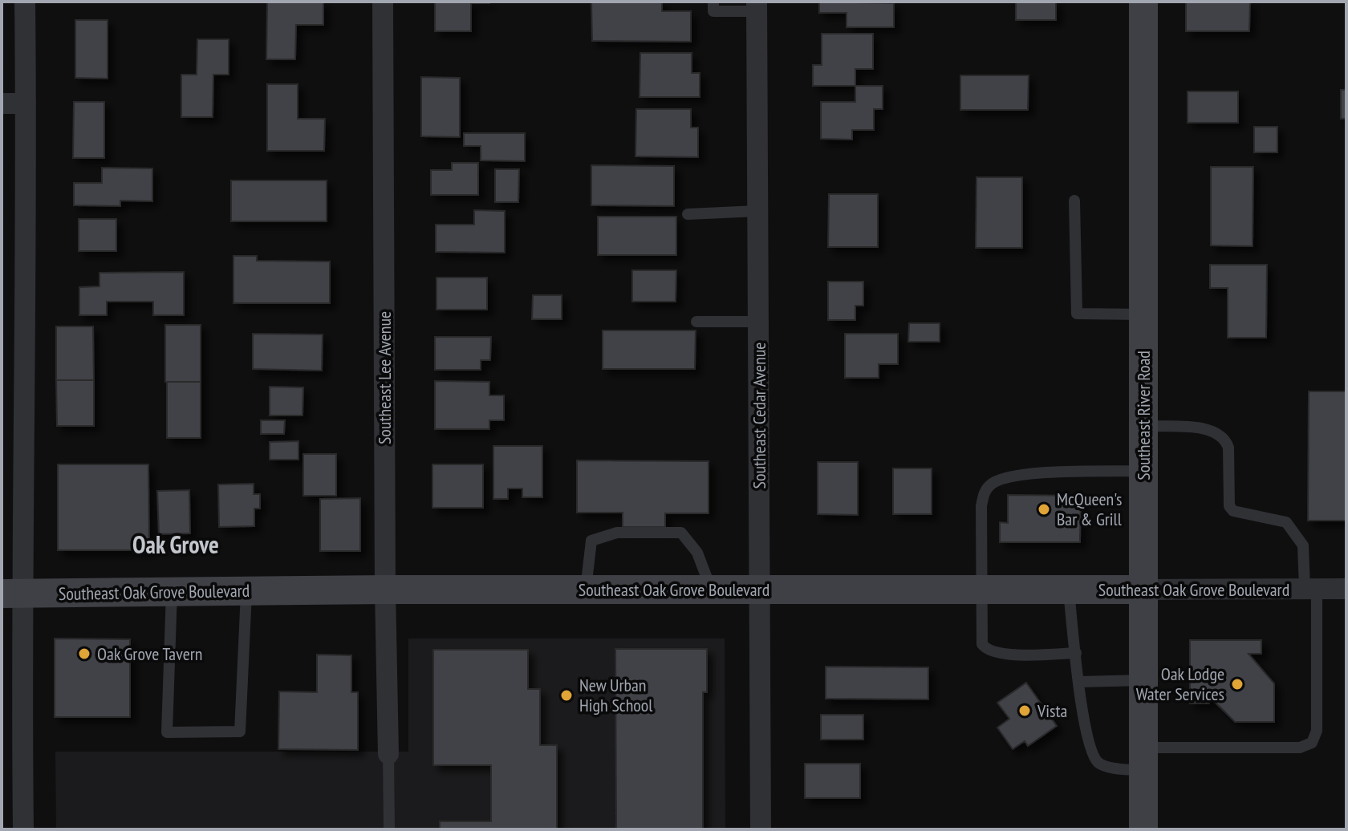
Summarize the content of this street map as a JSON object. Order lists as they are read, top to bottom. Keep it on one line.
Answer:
{"streets":{"street":["Southeast Lee Avenue","Southeast Cedar Avenue","Southeast River Road","Southeast Oak Grove Boulevard"]},"crossings":[["Southeast Lee Avenue","Southeast Oak Grove Boulevard"],["Southeast Cedar Avenue","Southeast Oak Grove Boulevard"],["Southeast River Road","Southeast Oak Grove Boulevard"]],"districts":["Oak Grove"],"places":["McQueen's Bar & Grill","Oak Grove Tavern","Oak Lodge Water Services","New Urban High School","Vista"]}
